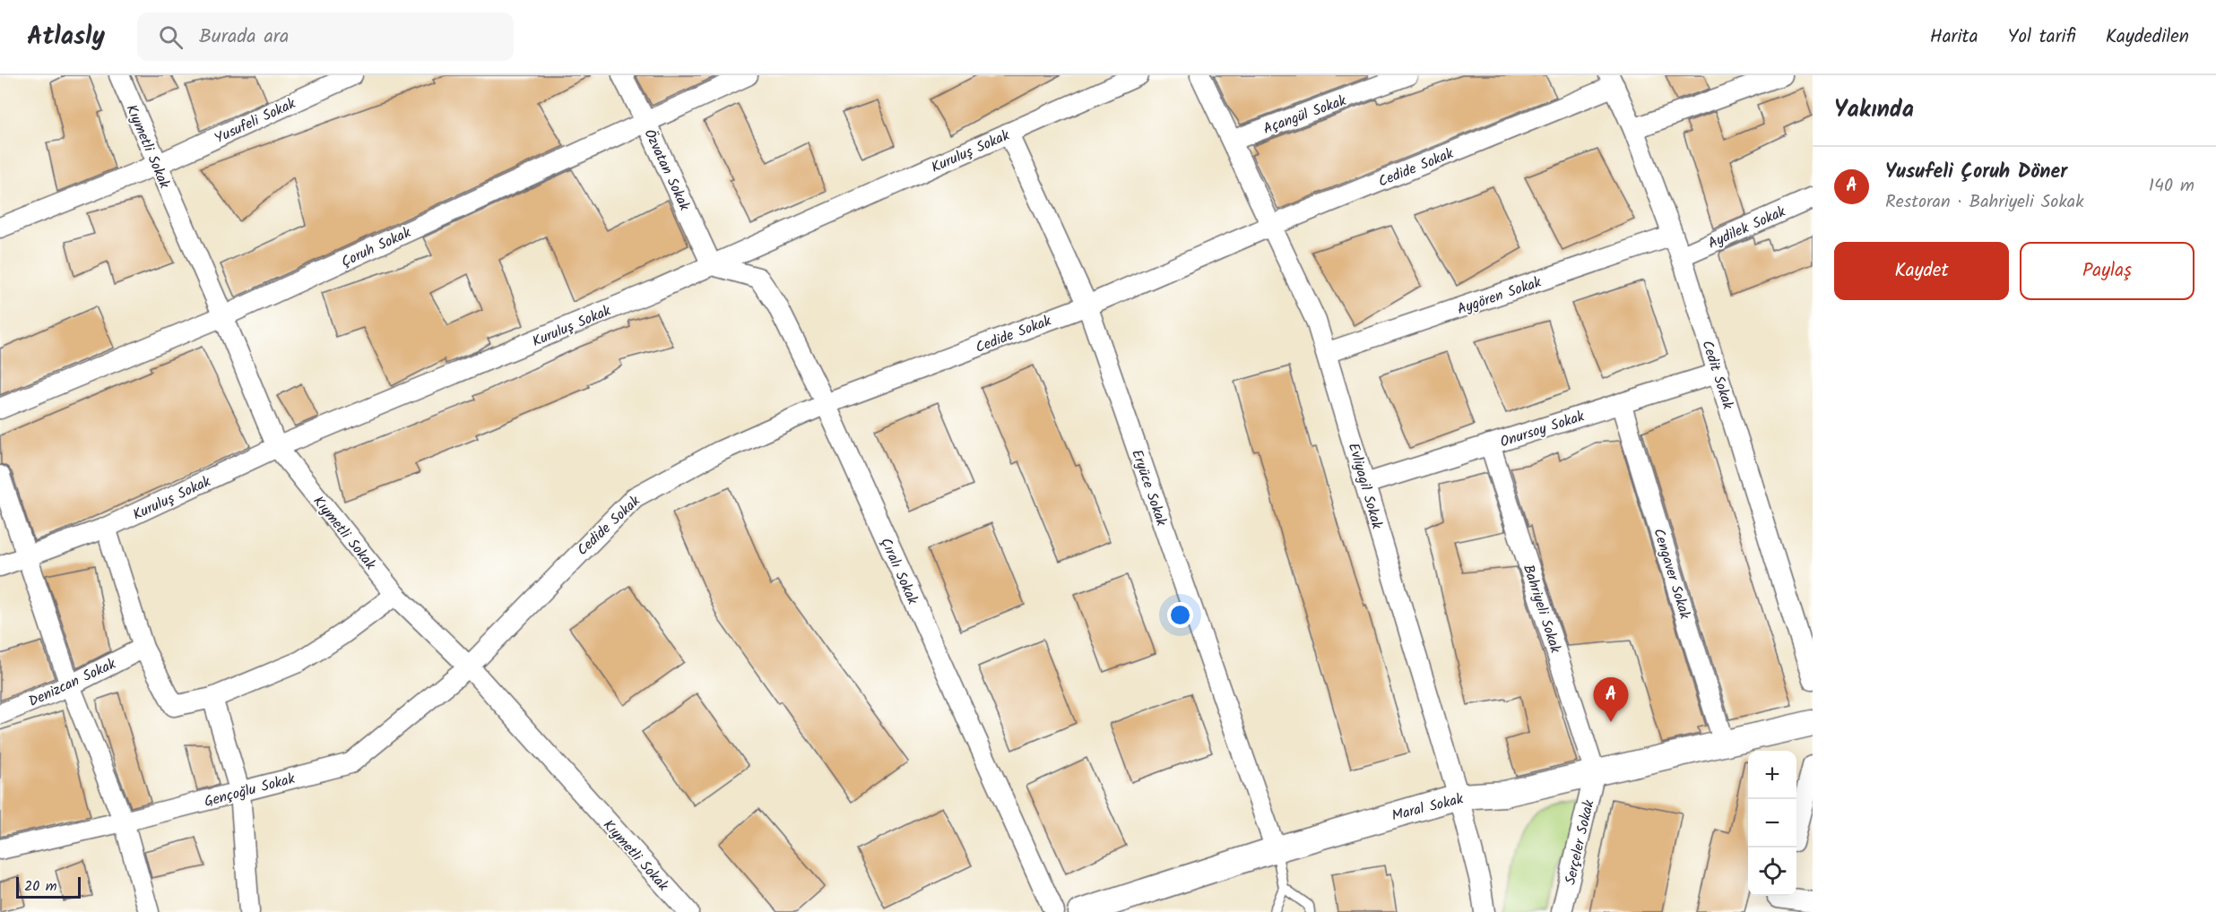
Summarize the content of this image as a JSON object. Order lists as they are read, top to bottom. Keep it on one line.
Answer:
{"streets":{"street":["Açangül Sokak","Yusufeli Sokak","Kıymetli Sokak","Kuruluş Sokak","Cedide Sokak","Özvatan Sokak","Aydilek Sokak","Çoruh Sokak","Aygören Sokak","Cedit Sokak","Onursoy Sokak","Evliyagil Sokak","Eryüce Sokak","Çıralı Sokak","Cengaver Sokak","Bahriyeli Sokak","Denizcan Sokak","Gençoğlu Sokak","Maral Sokak","Serçeler Sokak"]},"crossings":[["Açangül Sokak","Evliyagil Sokak"],["Yusufeli Sokak","Kıymetli Sokak"],["Kıymetli Sokak","Kuruluş Sokak"],["Kıymetli Sokak","Cedide Sokak"],["Kıymetli Sokak","Çoruh Sokak"],["Kıymetli Sokak","Gençoğlu Sokak"],["Kuruluş Sokak","Özvatan Sokak"],["Kuruluş Sokak","Eryüce Sokak"],["Kuruluş Sokak","Çıralı Sokak"],["Cedide Sokak","Cedit Sokak"],["Cedide Sokak","Evliyagil Sokak"],["Cedide Sokak","Eryüce Sokak"],["Cedide Sokak","Çıralı Sokak"],["Cedide Sokak","Gençoğlu Sokak"],["Özvatan Sokak","Çoruh Sokak"],["Özvatan Sokak","Çıralı Sokak"],["Aydilek Sokak","Cedit Sokak"],["Aygören Sokak","Cedit Sokak"],["Aygören Sokak","Evliyagil Sokak"],["Cedit Sokak","Onursoy Sokak"],["Onursoy Sokak","Evliyagil Sokak"],["Onursoy Sokak","Cengaver Sokak"],["Onursoy Sokak","Bahriyeli Sokak"],["Evliyagil Sokak","Maral Sokak"],["Eryüce Sokak","Maral Sokak"],["Cengaver Sokak","Maral Sokak"],["Bahriyeli Sokak","Maral Sokak"],["Bahriyeli Sokak","Serçeler Sokak"],["Maral Sokak","Serçeler Sokak"]],"scale_bar":"20 m","page":{"header":"Atlasly","search":"Burada ara","nav":["Harita","Yol tarifi","Kaydedilen"],"heading":"Yakında","list":[{"mark":"A","name":"Yusufeli Çoruh Döner","note":"Restoran · Bahriyeli Sokak","value":"140 m"}],"buttons":["Kaydet","Paylaş"],"pins":"A","map_buttons":["+","−"],"scale":"20 m"}}
